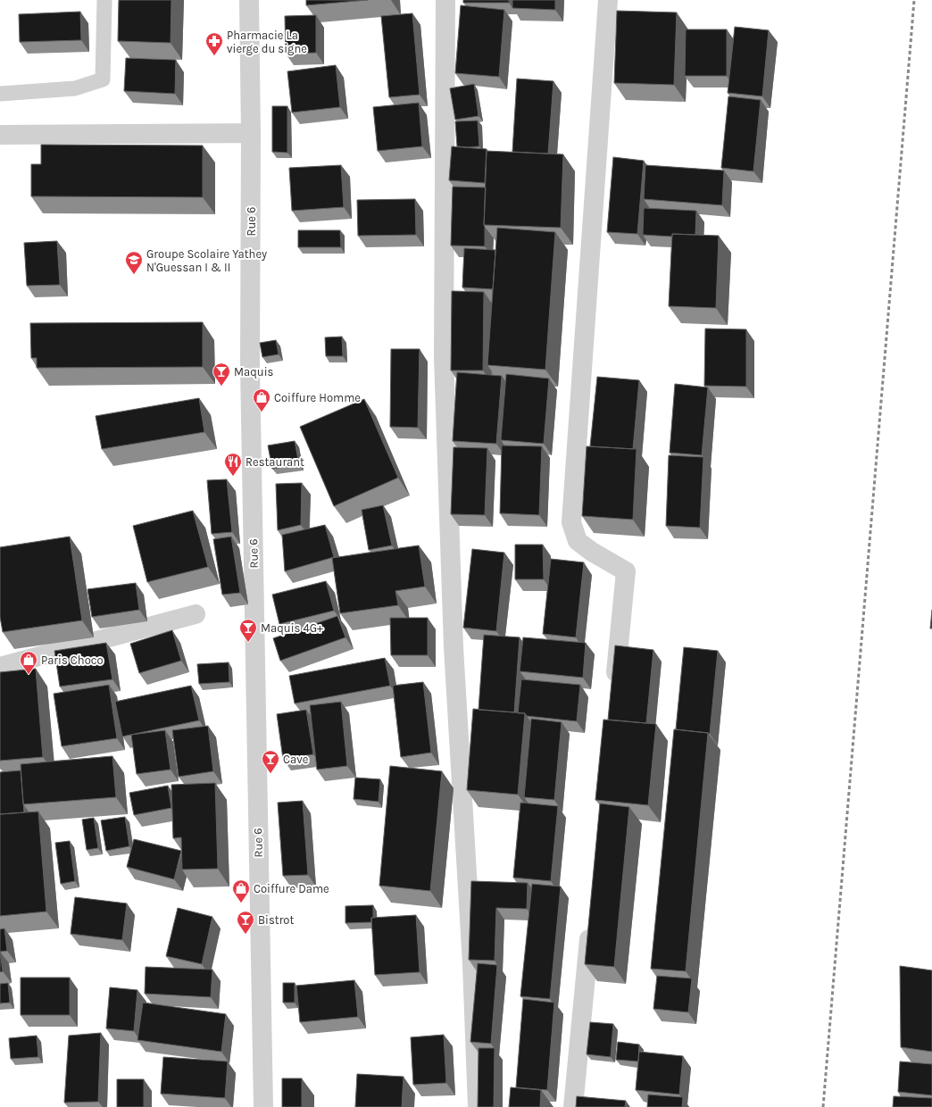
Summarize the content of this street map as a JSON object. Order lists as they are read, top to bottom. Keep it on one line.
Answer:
{"streets":{"street":["Rue 6"]},"places":{"pharmacy":["Pharmacie La vierge du signe"],"school or university":["Groupe Scolaire Yathey N'Guessan I & II"],"bar":["Maquis","Maquis 4G+","Cave","Bistrot"],"shop":["Coiffure Homme","Paris Choco","Coiffure Dame"],"restaurant":["Restaurant"]}}
